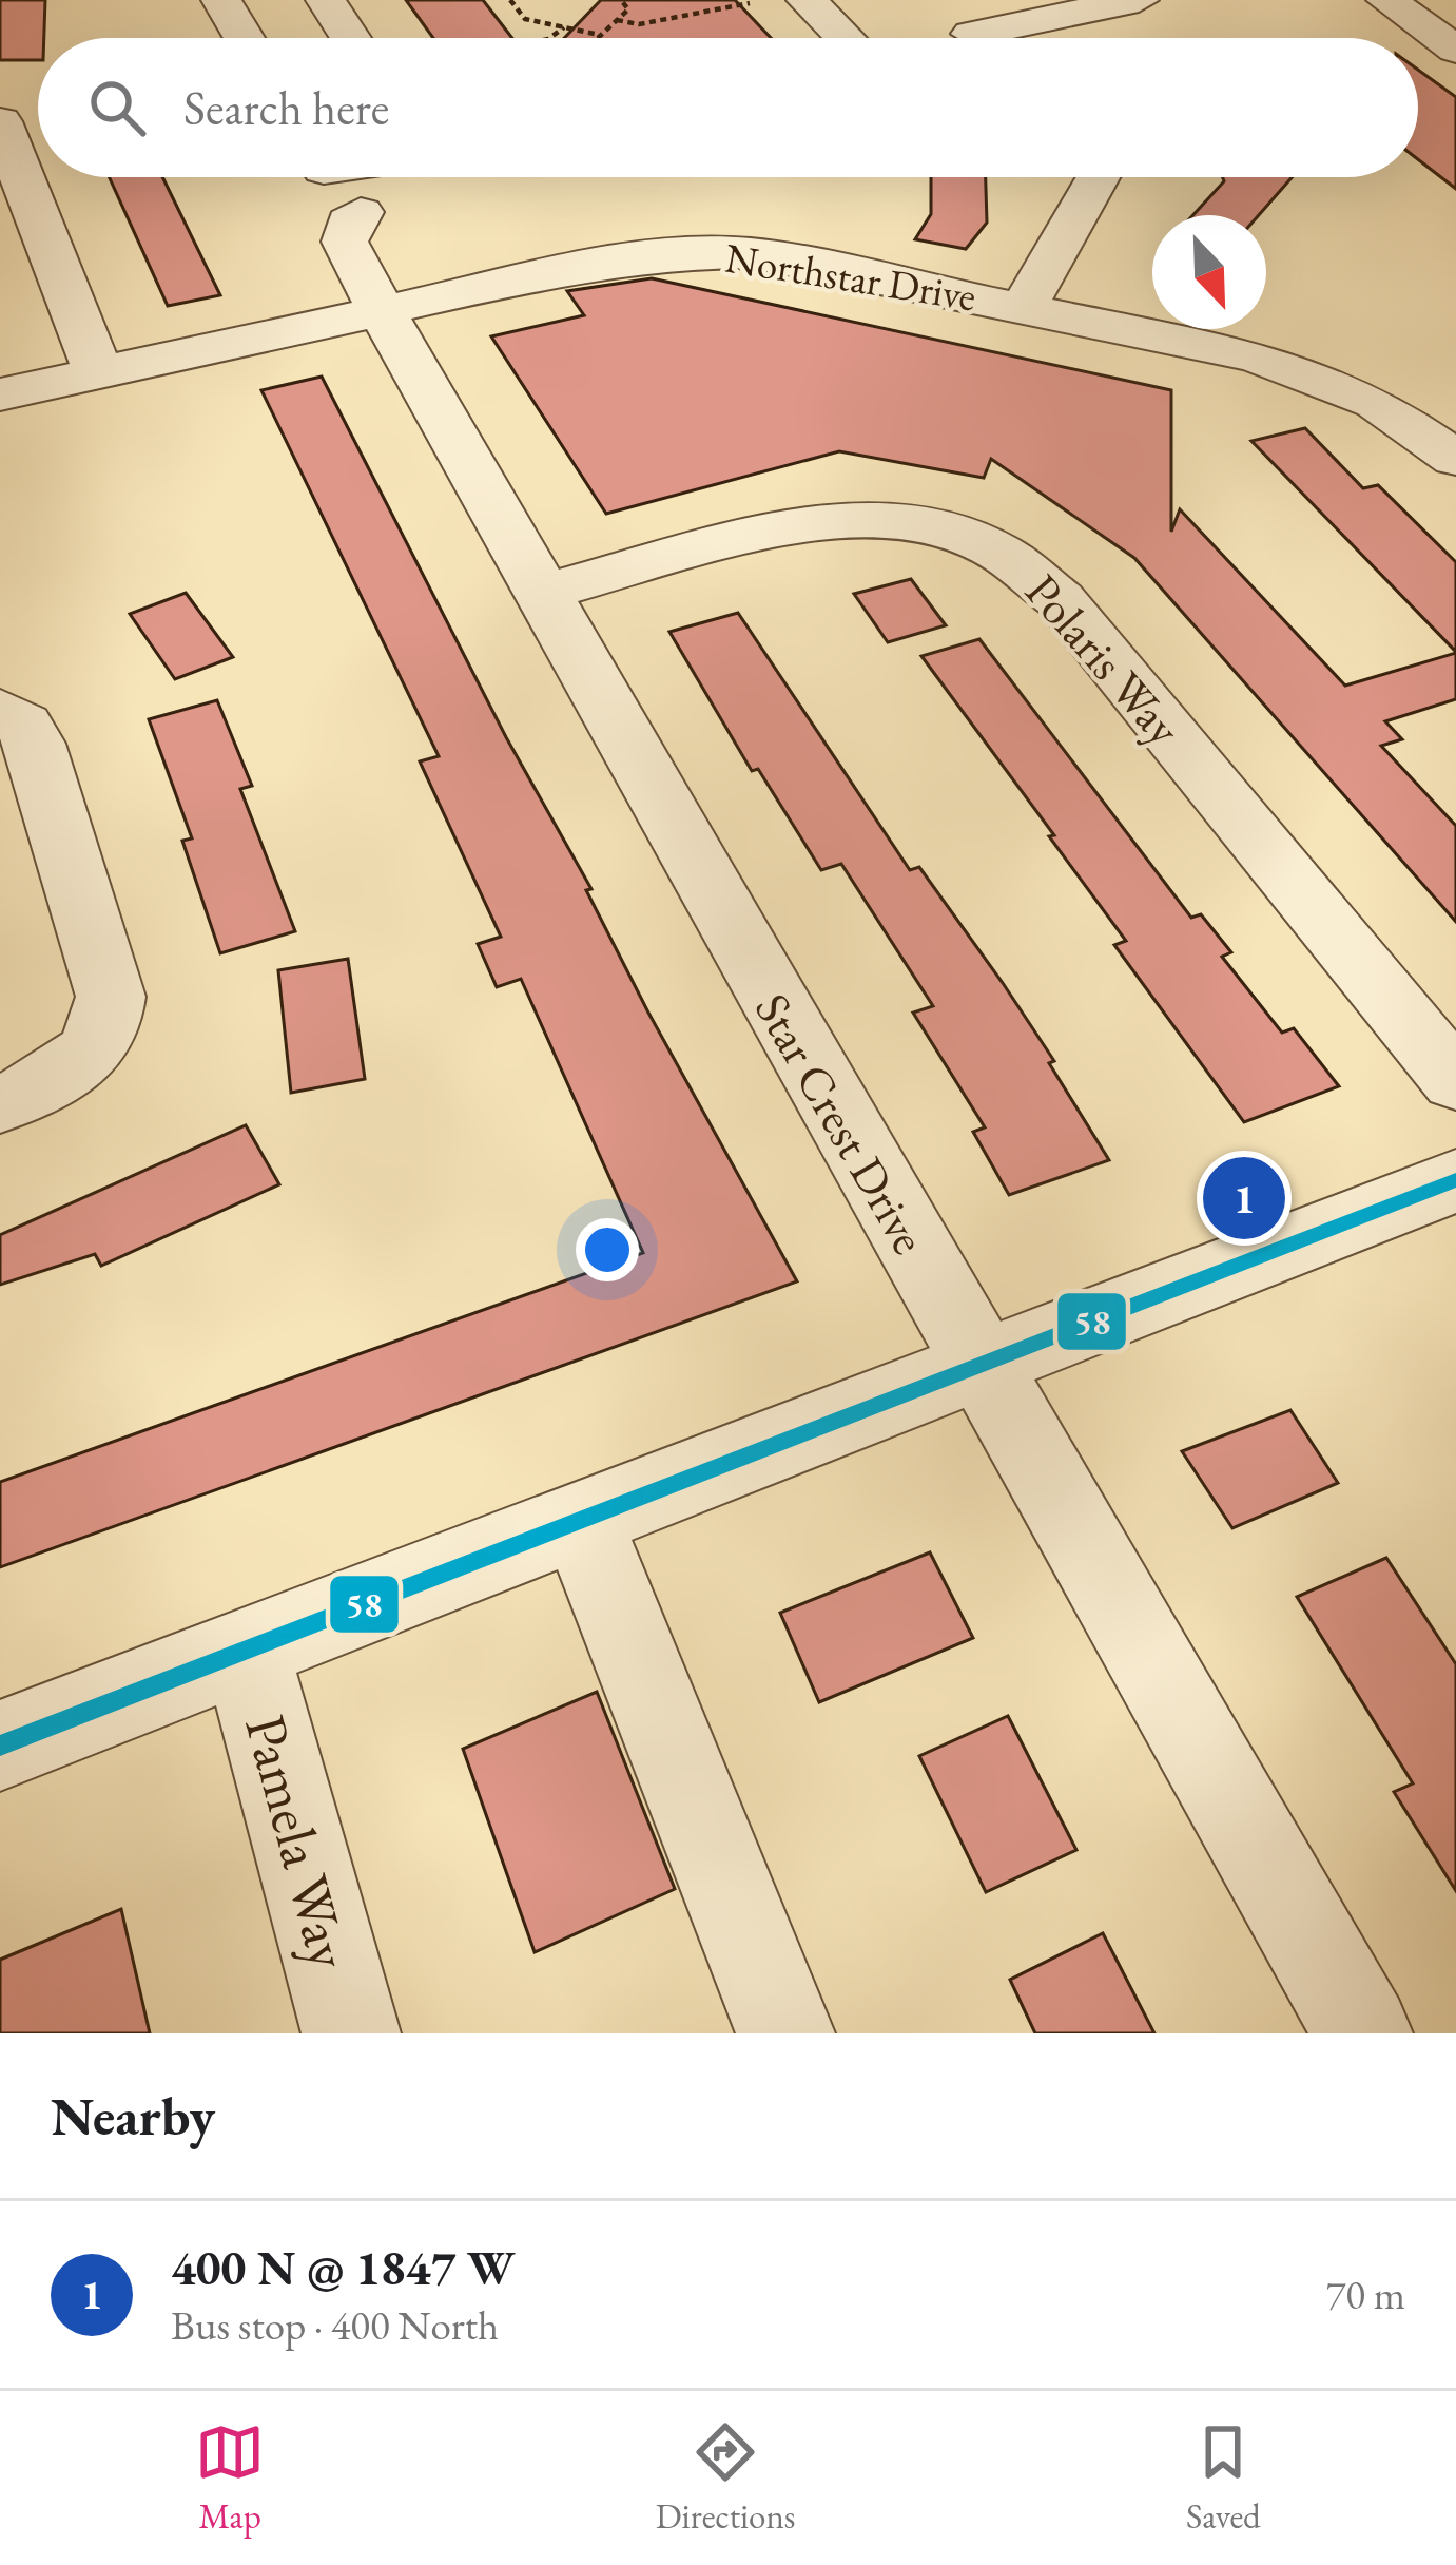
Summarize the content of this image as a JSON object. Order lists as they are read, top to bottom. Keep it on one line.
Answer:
{"streets":{"street":["Northstar Drive","Polaris Way","Star Crest Drive","Pamela Way"]},"crossings":[["Northstar Drive","Star Crest Drive"],["Polaris Way","Star Crest Drive"]],"lines":["transit line 58"],"north":"bottom right","page":{"search":"Search here","pins":"1","heading":"Nearby","list":[{"mark":"1","name":"400 N @ 1847 W","note":"Bus stop · 400 North","value":"70 m"}],"nav":["Map","Directions","Saved"]}}
